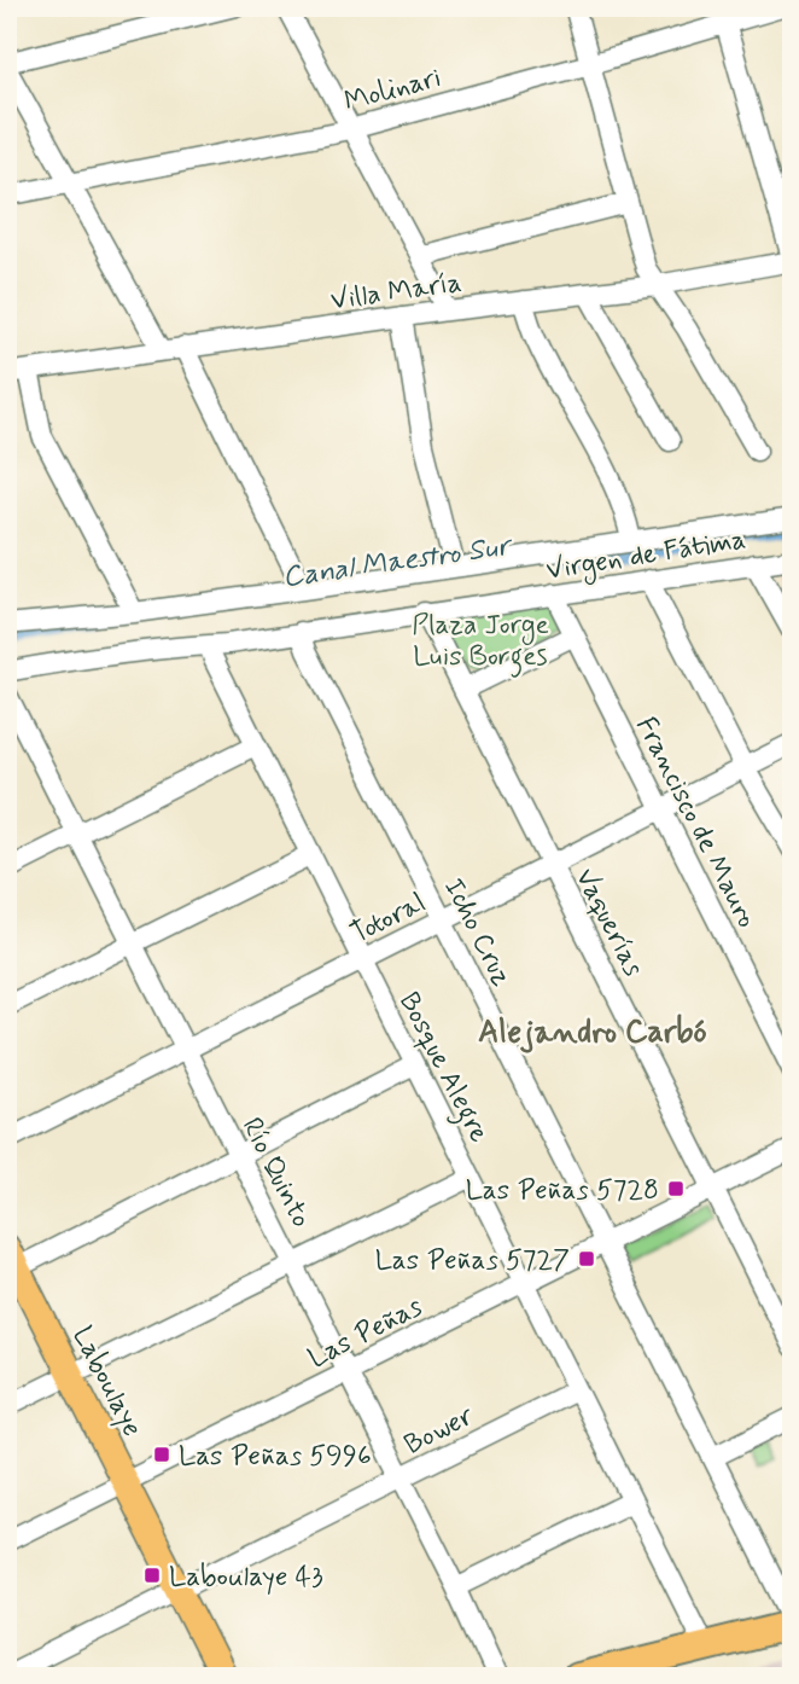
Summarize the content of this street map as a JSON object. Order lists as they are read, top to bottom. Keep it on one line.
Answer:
{"streets":{"main road":["Laboulaye"],"street":["Molinari","Villa María","Virgen de Fátima","Francisco de Mauro","Totoral","Vaquerías","Icho Cruz","Bosque Alegre","Río Quinto","Las Peñas","Bower"]},"crossings":[["Virgen de Fátima","Francisco de Mauro"],["Virgen de Fátima","Vaquerías"],["Virgen de Fátima","Icho Cruz"],["Virgen de Fátima","Bosque Alegre"],["Francisco de Mauro","Totoral"],["Totoral","Vaquerías"],["Totoral","Icho Cruz"],["Totoral","Bosque Alegre"],["Totoral","Río Quinto"],["Vaquerías","Las Peñas"],["Icho Cruz","Las Peñas"],["Bosque Alegre","Las Peñas"],["Bosque Alegre","Bower"],["Río Quinto","Las Peñas"],["Río Quinto","Bower"],["Las Peñas","Laboulaye"],["Laboulaye","Bower"]],"districts":["Alejandro Carbó"],"water":["Canal Maestro Sur"],"parks":["Plaza Jorge Luis Borges"],"places":{"transit":["Las Peñas 5728","Las Peñas 5727","Las Peñas 5996","Laboulaye 43"]}}
